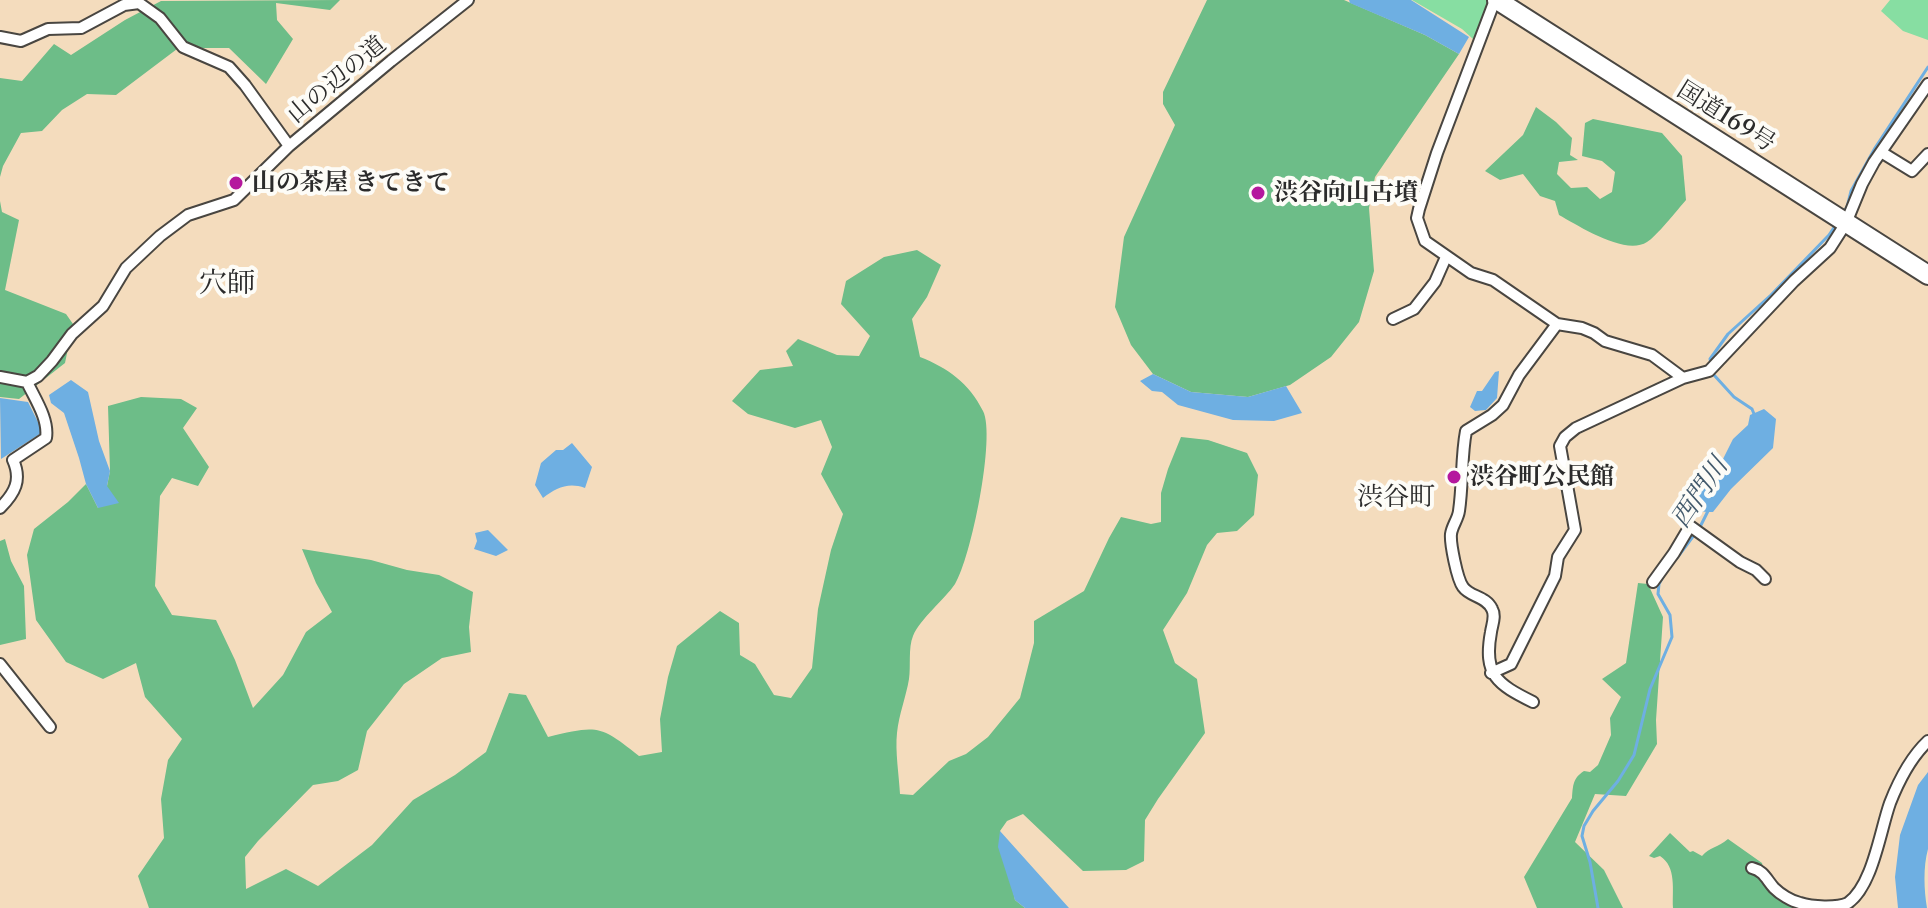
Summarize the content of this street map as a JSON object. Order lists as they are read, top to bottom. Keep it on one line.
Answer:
{"streets":{"highway":["国道169号"],"street":["山の辺の道"]},"districts":["穴師","渋谷町"],"water":["西門川"],"places":["山の茶屋 きてきて","渋谷向山古墳","渋谷町公民館"]}
